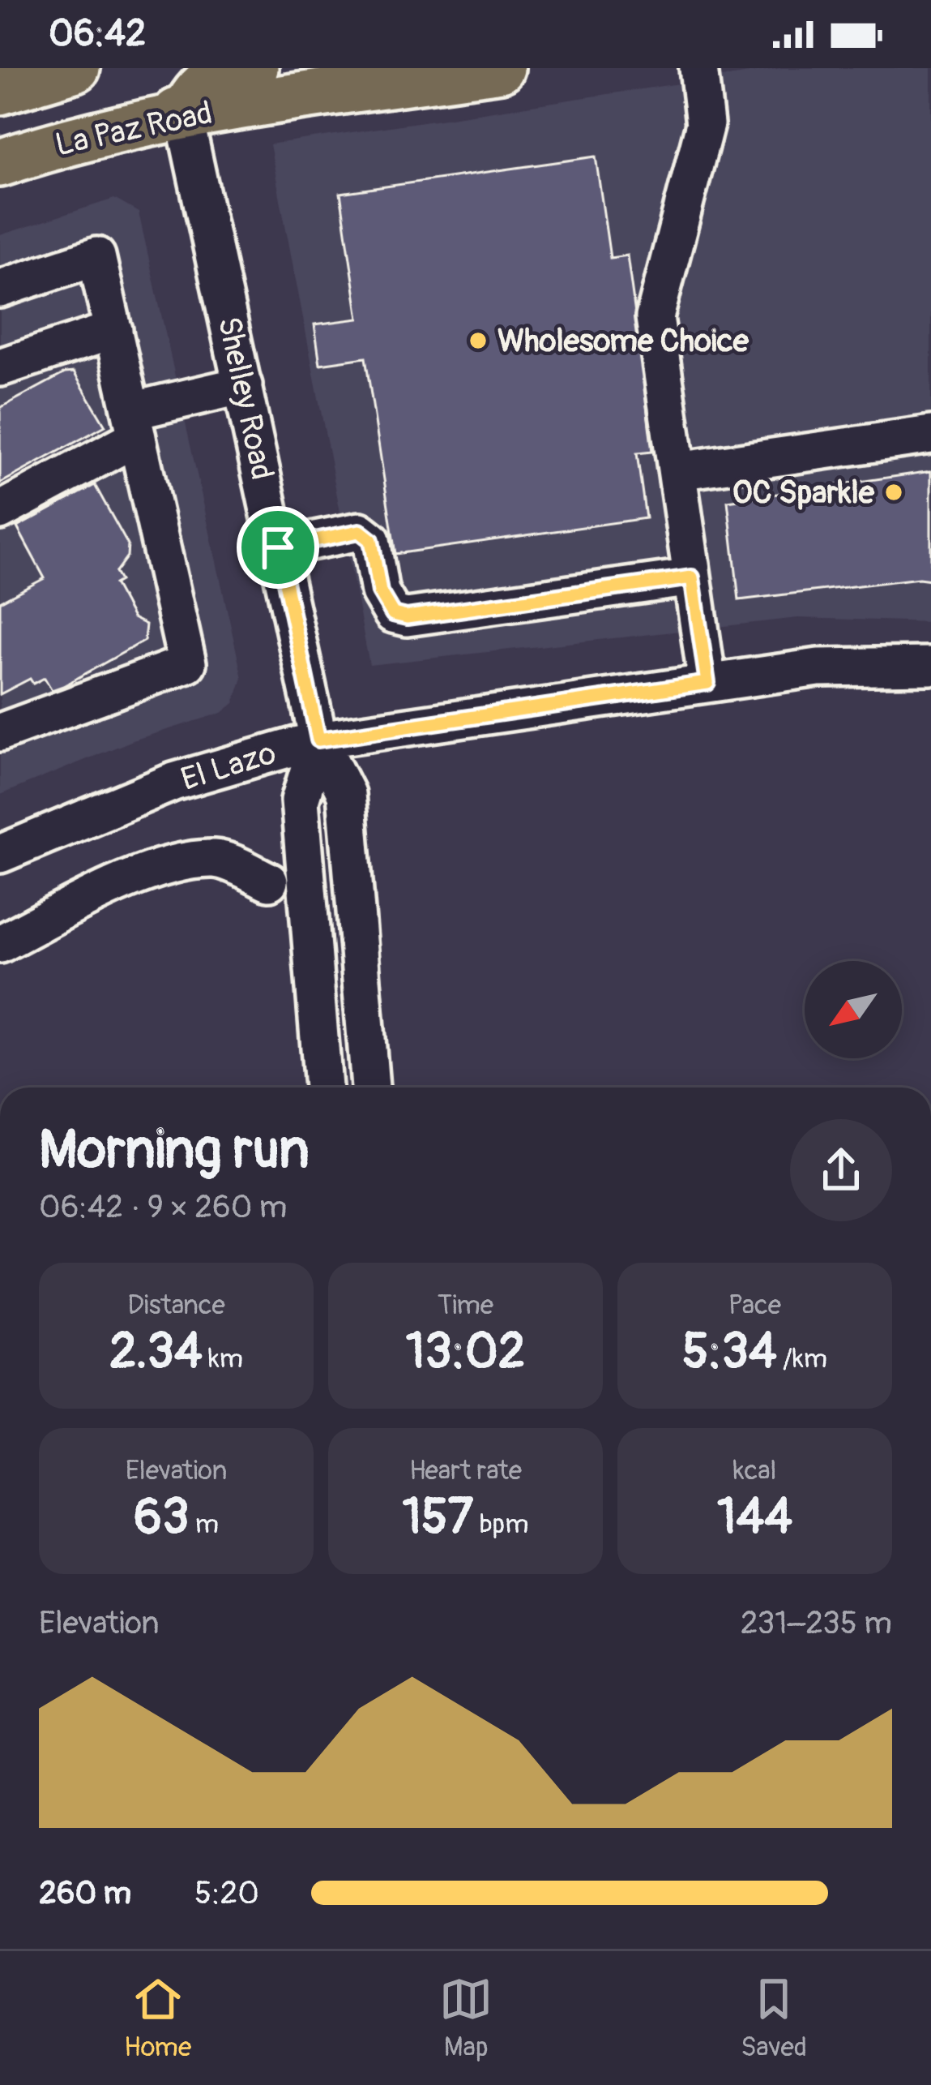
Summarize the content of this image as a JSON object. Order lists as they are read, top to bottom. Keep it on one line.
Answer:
{"streets":{"main road":["La Paz Road"],"street":["Shelley Road","El Lazo"]},"crossings":[["La Paz Road","Shelley Road"],["Shelley Road","El Lazo"]],"places":["Wholesome Choice","OC Sparkle"],"north":"bottom left","page":{"status":"06:42","heading":["Morning run","06:42 · 9 × 260 m"],"stats":[["Distance","2.34 km"],["Time","13:02"],["Pace","5:34 /km"],["Elevation","63 m"],["Heart rate","157 bpm"],["kcal","144"]],"chart":["Elevation","231–235 m"],"list":[{"name":"260 m","note":"5:20"}],"tabs":["Home","Map","Saved"]}}
